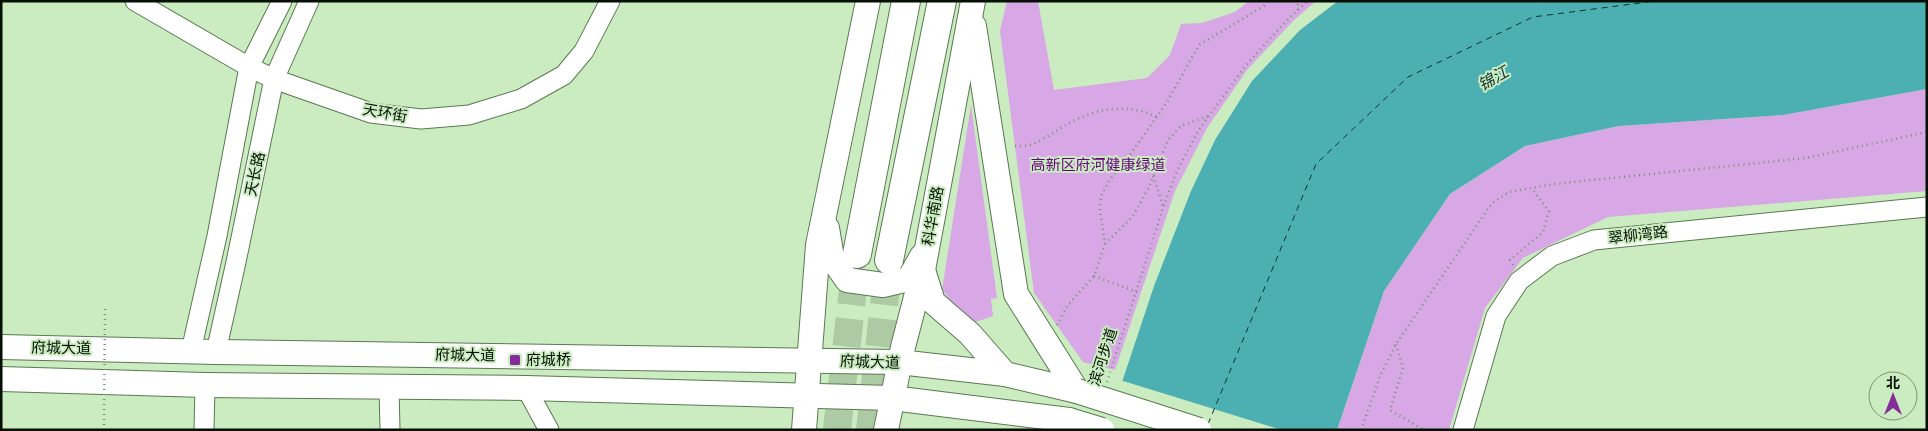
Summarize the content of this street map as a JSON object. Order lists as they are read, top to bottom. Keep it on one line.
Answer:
{"streets":{"main road":["科华南路","府城大道"],"street":["天环街","天长路","翠柳湾路"],"path":["滨河步道"]},"crossings":[["天环街","天长路"],["天长路","府城大道"],["科华南路","府城大道"]],"water":["锦江"],"parks":["高新区府河健康绿道"],"places":{"transit":["府城桥"]},"north":"top"}
